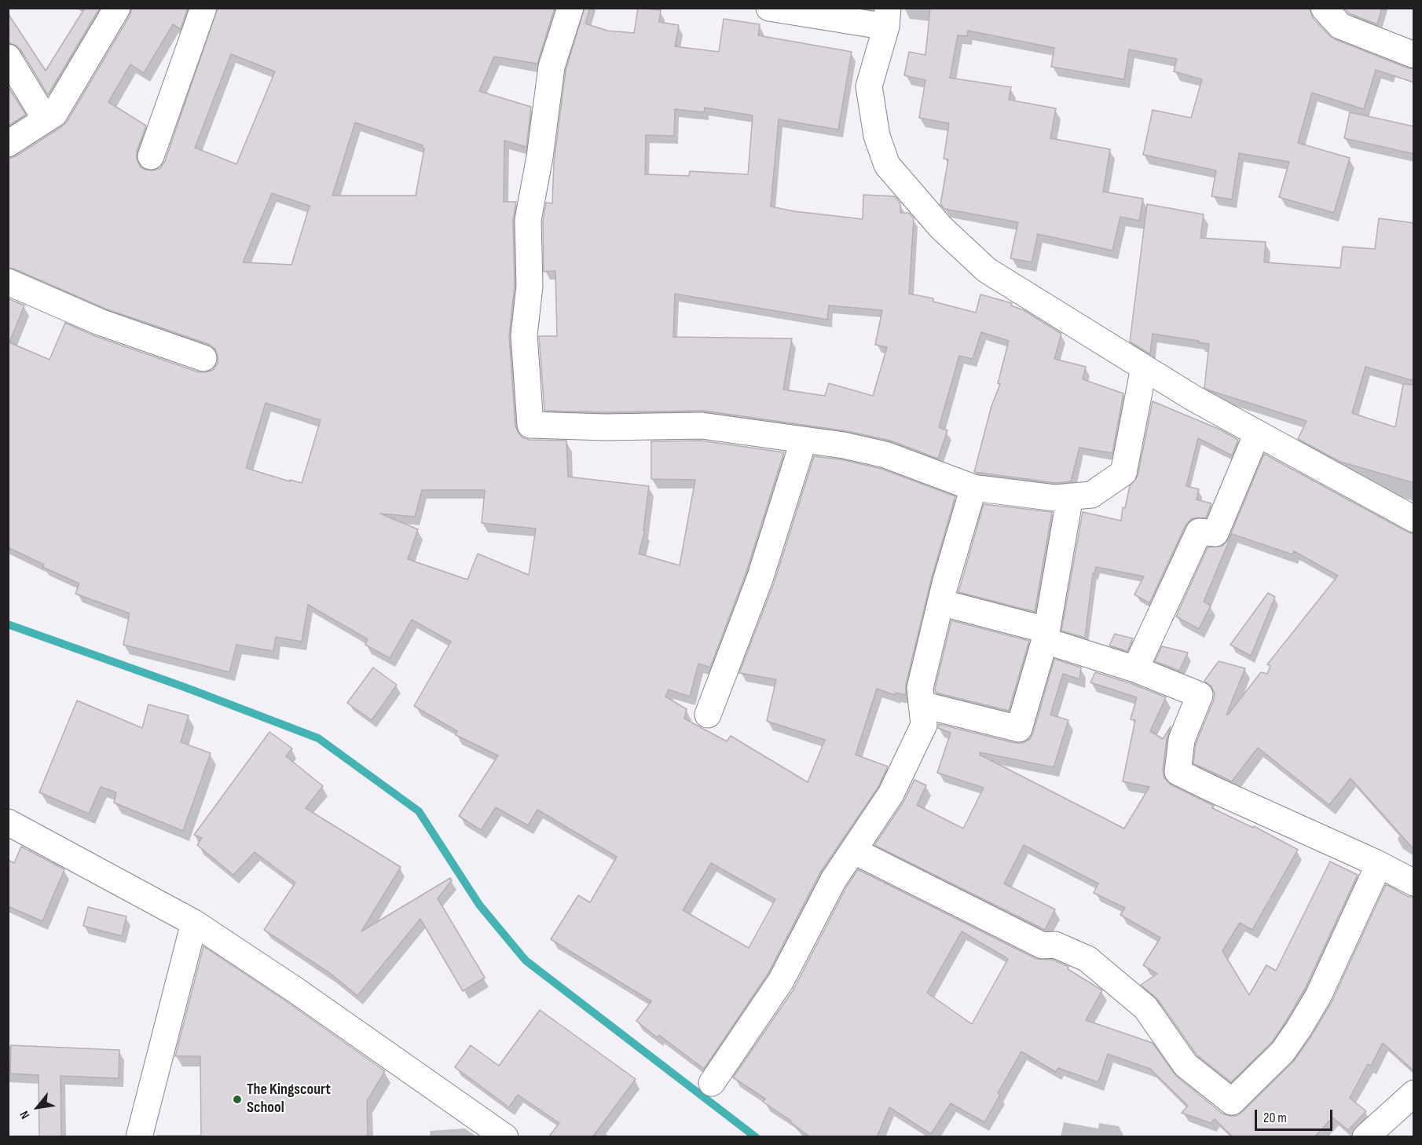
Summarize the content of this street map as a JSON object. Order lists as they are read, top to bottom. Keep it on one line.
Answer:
{"places":["The Kingscourt School"],"scale_bar":"20 m","north":"bottom left"}
